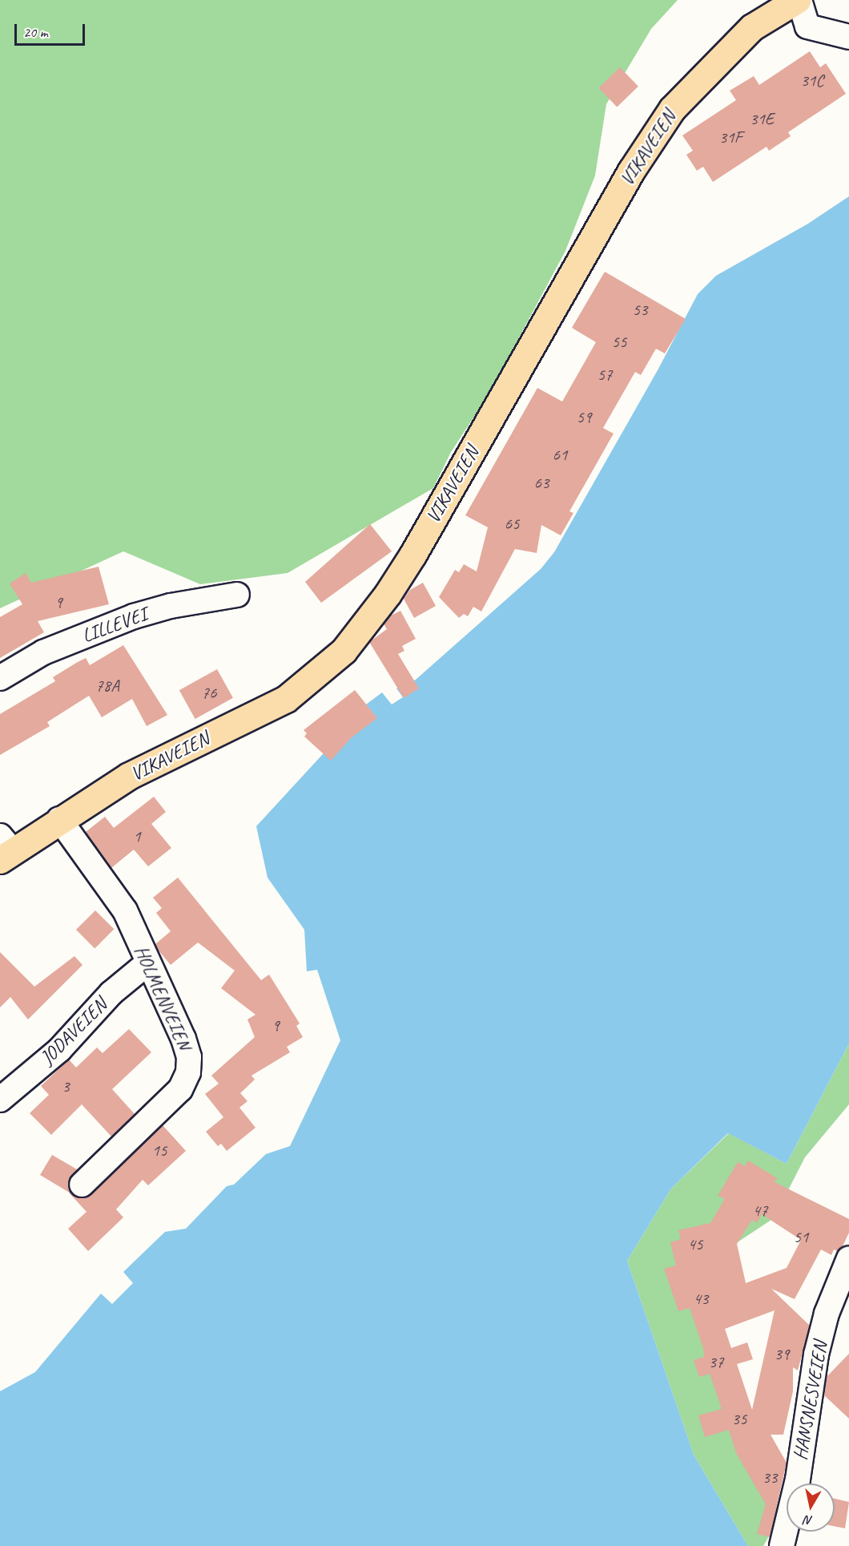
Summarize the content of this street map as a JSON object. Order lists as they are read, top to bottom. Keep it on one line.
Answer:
{"streets":{"main road":["VIKAVEIEN"],"street":["LILLEVEI","HOLMENVEIEN","JODAVEIEN","HANSNESVEIEN"]},"crossings":[["VIKAVEIEN","HOLMENVEIEN"],["HOLMENVEIEN","JODAVEIEN"]],"house_numbers":["31C","31E","31F","53","55","57","59","61","63","65","9","78A","76","1","9","3","15","47","51","45","43","39","37","35","33"],"scale_bar":"20 m","north":"bottom"}
